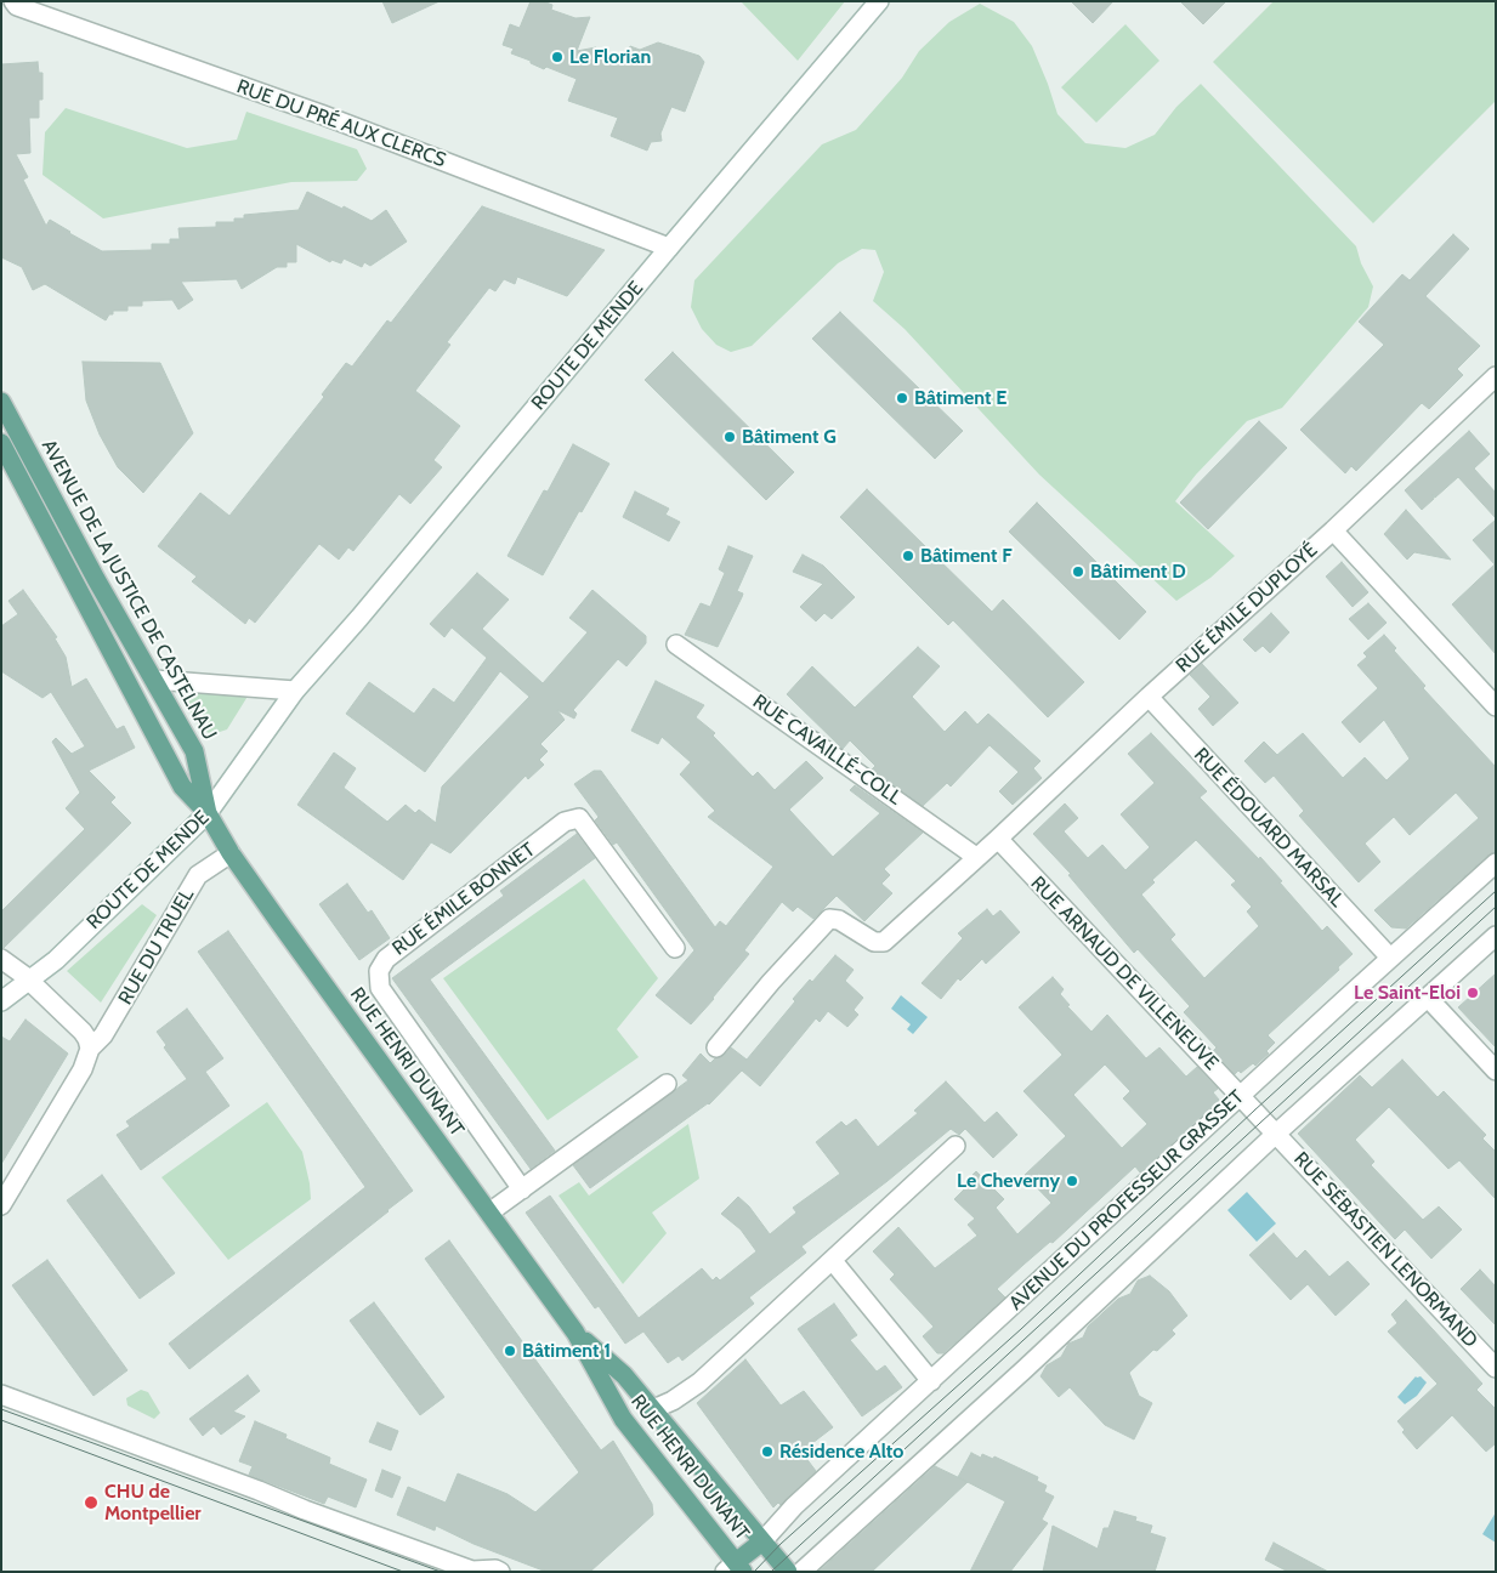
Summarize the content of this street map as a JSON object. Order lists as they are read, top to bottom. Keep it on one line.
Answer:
{"streets":{"main road":["AVENUE DE LA JUSTICE DE CASTELNAU","RUE HENRI DUNANT"],"street":["RUE DU PRÉ AUX CLERCS","ROUTE DE MENDE","RUE ÉMILE DUPLOYÉ","RUE CAVAILLÉ-COLL","RUE ÉDOUARD MARSAL","RUE ÉMILE BONNET","RUE DU TRUEL","RUE ARNAUD DE VILLENEUVE","AVENUE DU PROFESSEUR GRASSET","RUE SÉBASTIEN LENORMAND"]},"crossings":[["RUE DU PRÉ AUX CLERCS","ROUTE DE MENDE"],["ROUTE DE MENDE","AVENUE DE LA JUSTICE DE CASTELNAU"],["ROUTE DE MENDE","RUE HENRI DUNANT"],["AVENUE DE LA JUSTICE DE CASTELNAU","RUE HENRI DUNANT"],["RUE ÉMILE DUPLOYÉ","RUE CAVAILLÉ-COLL"],["RUE ÉMILE DUPLOYÉ","RUE ÉDOUARD MARSAL"],["RUE ÉMILE DUPLOYÉ","RUE ARNAUD DE VILLENEUVE"],["RUE ÉDOUARD MARSAL","AVENUE DU PROFESSEUR GRASSET"],["RUE DU TRUEL","RUE HENRI DUNANT"],["RUE ARNAUD DE VILLENEUVE","AVENUE DU PROFESSEUR GRASSET"],["RUE ARNAUD DE VILLENEUVE","RUE SÉBASTIEN LENORMAND"],["RUE HENRI DUNANT","AVENUE DU PROFESSEUR GRASSET"]],"places":["Le Florian","Bâtiment E","Bâtiment G","Bâtiment F","Bâtiment D","Le Saint-Eloi","Le Cheverny","Bâtiment 1","Résidence Alto","CHU de Montpellier"]}
